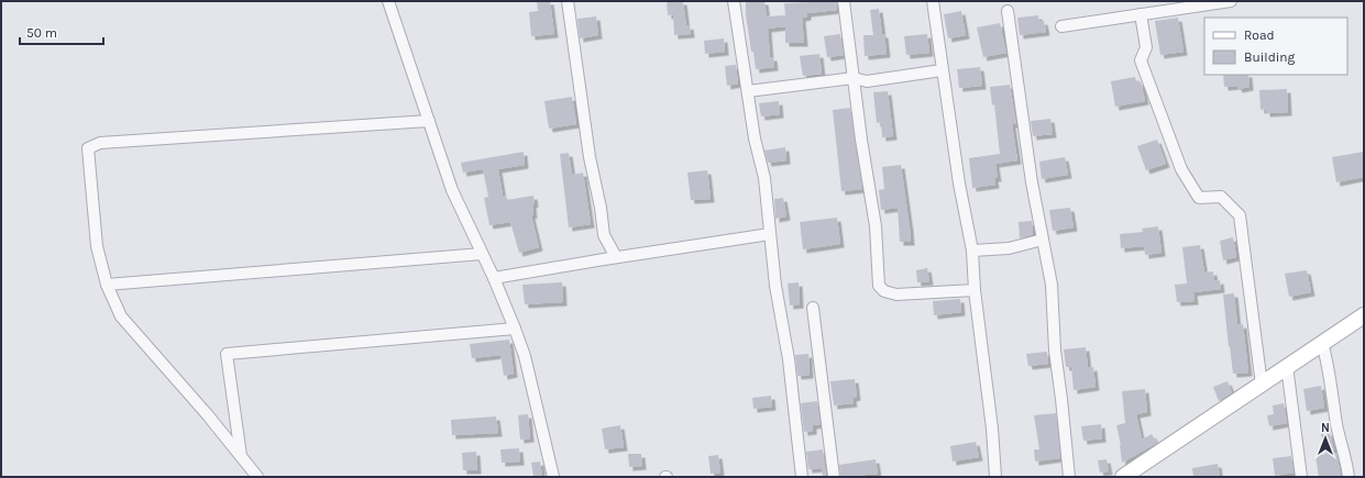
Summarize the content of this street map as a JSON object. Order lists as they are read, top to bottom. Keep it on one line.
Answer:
{"legend":["Road","Building"],"scale_bar":"50 m","north":"top"}
